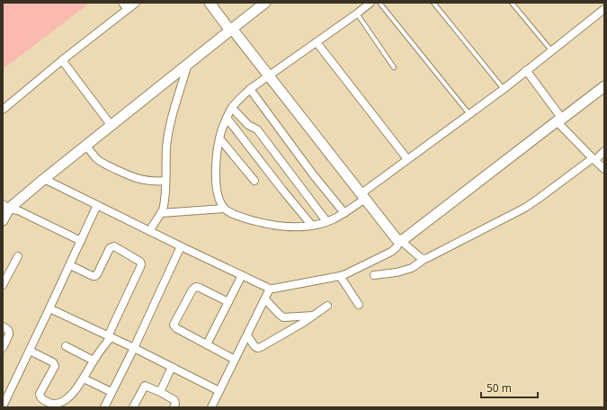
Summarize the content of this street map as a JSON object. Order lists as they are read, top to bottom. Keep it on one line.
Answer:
{"scale_bar":"50 m"}
